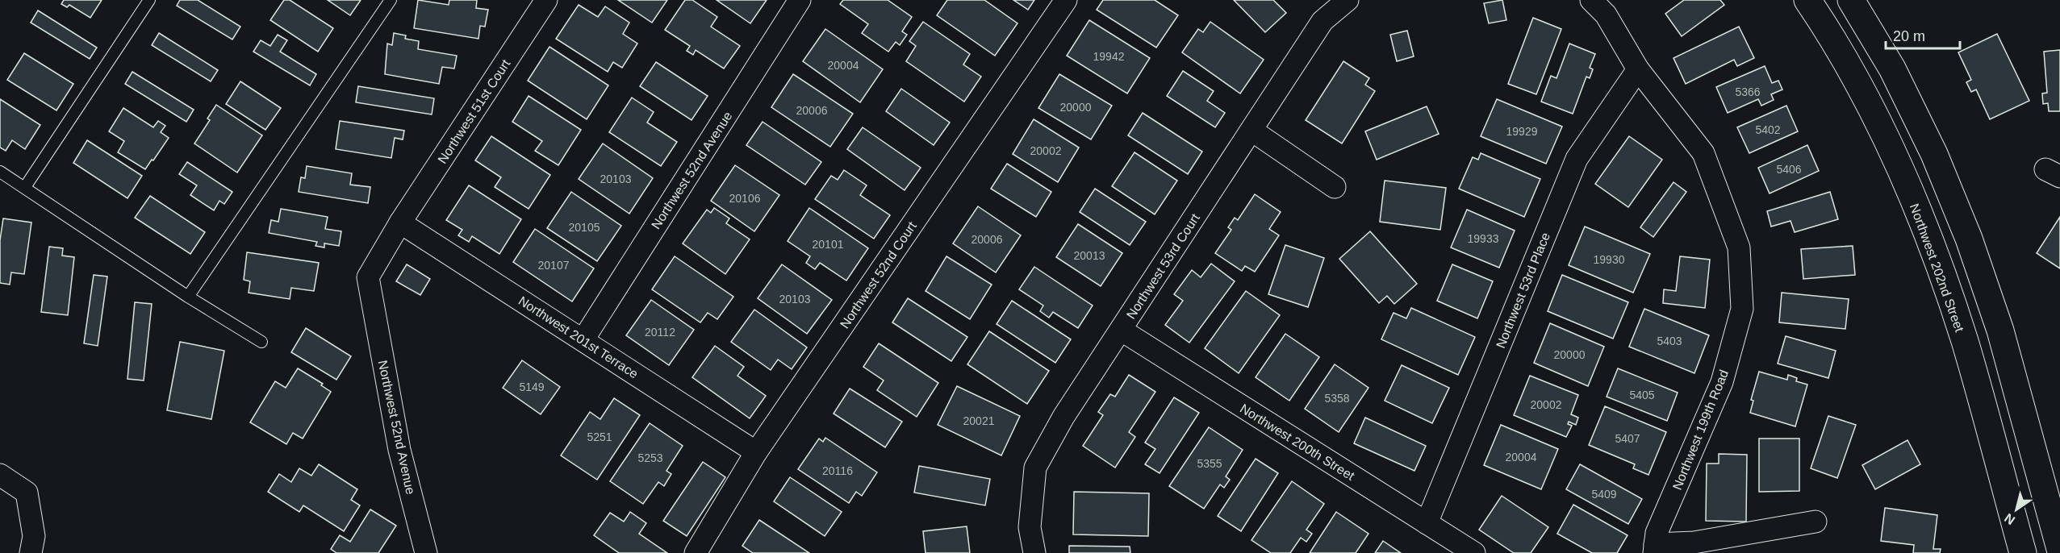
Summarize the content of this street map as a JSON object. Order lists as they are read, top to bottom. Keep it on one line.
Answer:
{"streets":{"main road":["Northwest 202nd Street"],"street":["Northwest 51st Court","Northwest 52nd Avenue","Northwest 53rd Court","Northwest 52nd Court","Northwest 53rd Place","Northwest 201st Terrace","Northwest 199th Road","Northwest 200th Street"]},"crossings":[["Northwest 51st Court","Northwest 52nd Avenue"],["Northwest 51st Court","Northwest 201st Terrace"],["Northwest 52nd Avenue","Northwest 201st Terrace"],["Northwest 53rd Court","Northwest 200th Street"],["Northwest 52nd Court","Northwest 201st Terrace"],["Northwest 53rd Place","Northwest 199th Road"],["Northwest 53rd Place","Northwest 200th Street"]],"house_numbers":["19942","20004","5366","20000","20006","5402","19929","20002","5406","20103","20106","20105","19933","20006","20101","20013","19930","20107","20103","20112","5403","20000","5149","5405","5358","20002","20021","5251","5407","20004","5253","5355","20116","5409"],"scale_bar":"20 m","north":"bottom left"}
